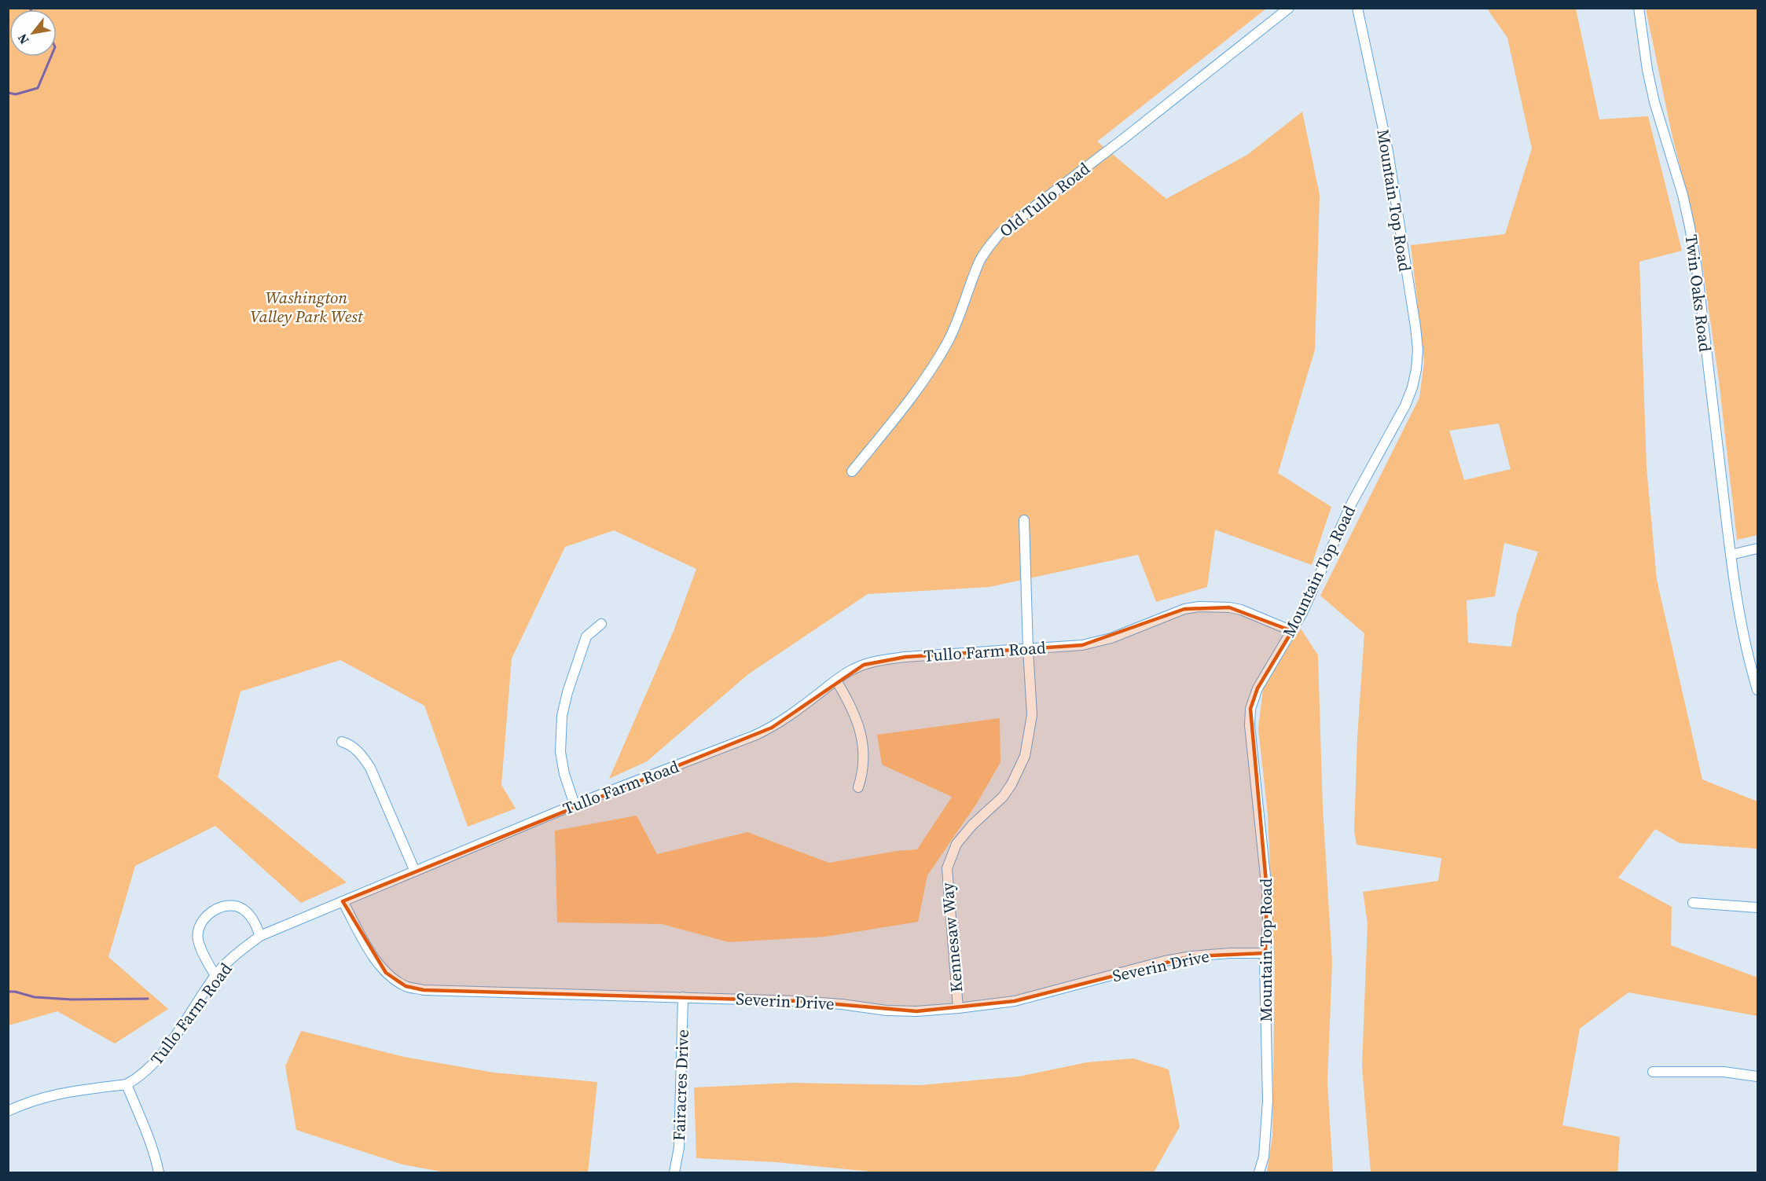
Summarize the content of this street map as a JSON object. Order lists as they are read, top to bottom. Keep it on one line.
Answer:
{"streets":{"street":["Old Tullo Road","Mountain Top Road","Twin Oaks Road","Tullo Farm Road","Kennesaw Way","Severin Drive","Fairacres Drive"]},"crossings":[["Mountain Top Road","Tullo Farm Road"],["Mountain Top Road","Severin Drive"],["Tullo Farm Road","Kennesaw Way"],["Tullo Farm Road","Severin Drive"],["Kennesaw Way","Severin Drive"],["Severin Drive","Fairacres Drive"]],"parks":["Washington Valley Park West"],"north":"bottom left"}
